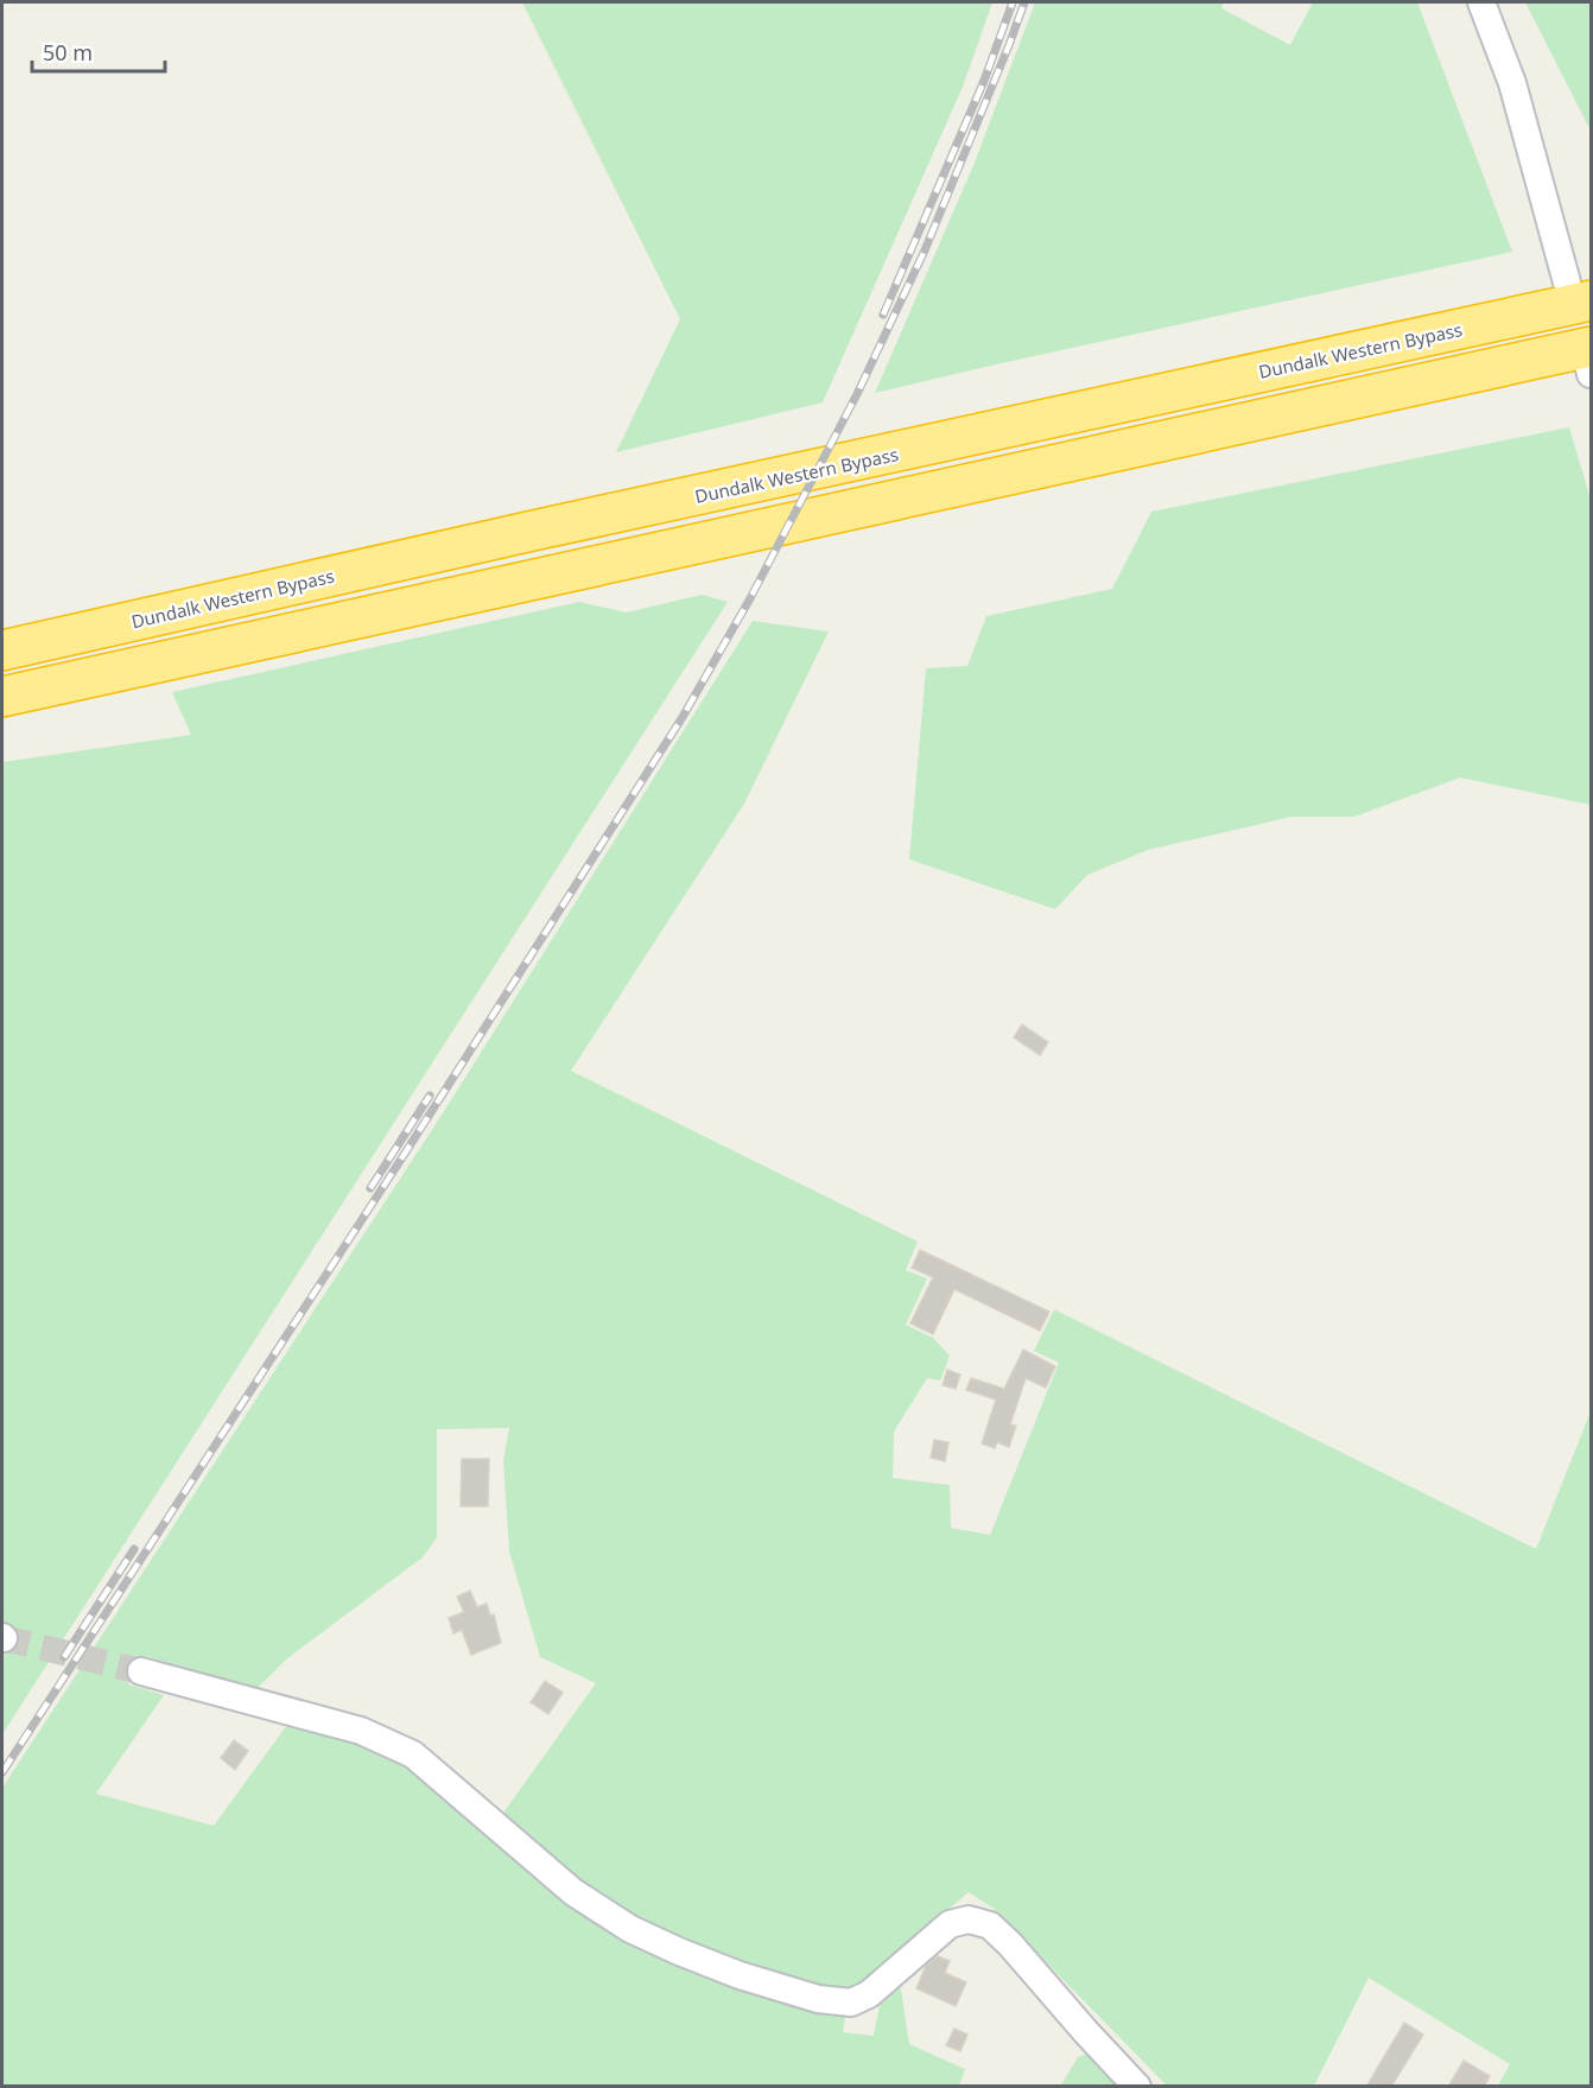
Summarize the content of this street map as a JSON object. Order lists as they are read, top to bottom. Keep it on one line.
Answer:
{"streets":{"highway":["Dundalk Western Bypass"]},"scale_bar":"50 m"}
